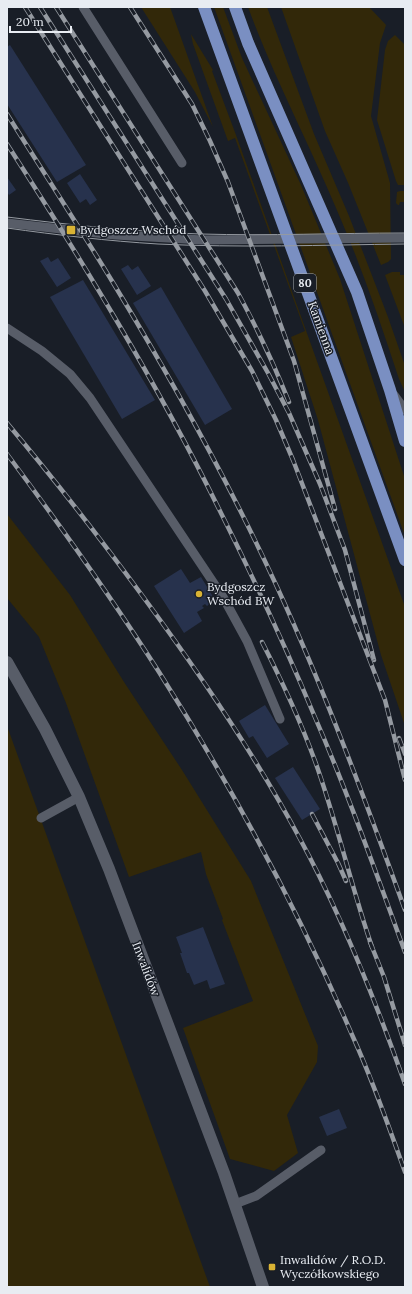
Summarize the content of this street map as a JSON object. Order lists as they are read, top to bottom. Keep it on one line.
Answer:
{"streets":{"main road":["80","Kamienna"],"street":["Inwalidów"]},"places":{"transit":["Bydgoszcz Wschód","Inwalidów / R.O.D. Wyczółkowskiego"],"other":["Bydgoszcz Wschód BW"]},"scale_bar":"20 m"}
